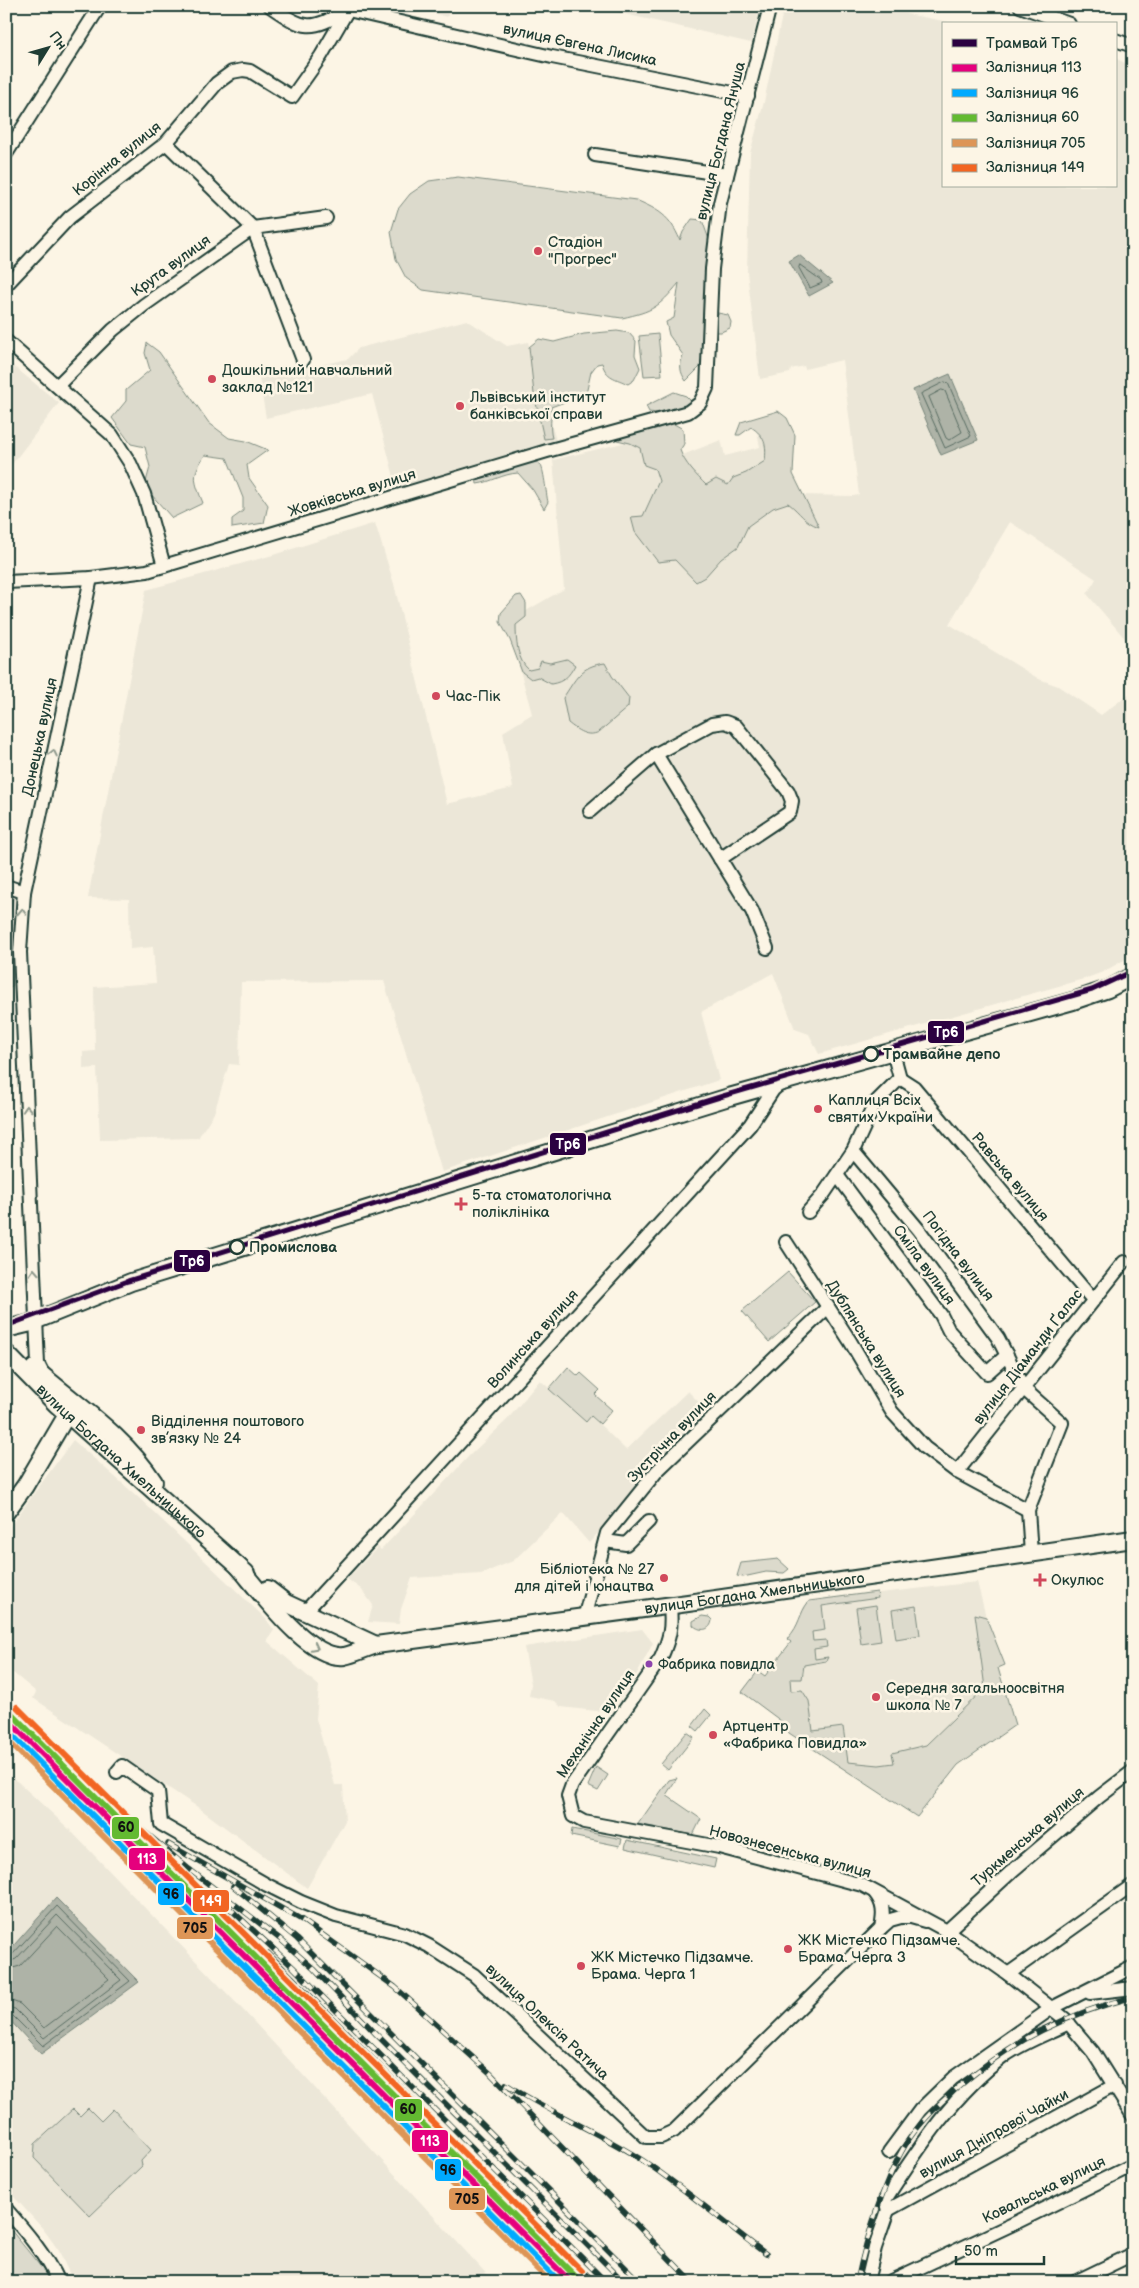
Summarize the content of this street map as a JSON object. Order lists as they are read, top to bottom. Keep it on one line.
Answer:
{"streets":{"main road":["вулиця Богдана Хмельницького"],"street":["вулиця Євгена Лисика","вулиця Богдана Януша","Корінна вулиця","Крута вулиця","Жовківська вулиця","Донецька вулиця","Равська вулиця","Погідна вулиця","Сміла вулиця","Волинська вулиця","Дублянська вулиця","вулиця Діаманди Ґалас","Зустрічна вулиця","Механічна вулиця","Туркменська вулиця","Новознесенська вулиця","вулиця Олексія Ратича","вулиця Дніпрової Чайки","Ковальська вулиця"]},"crossings":[["вулиця Євгена Лисика","вулиця Богдана Януша"],["вулиця Євгена Лисика","Корінна вулиця"],["вулиця Богдана Януша","Жовківська вулиця"],["Жовківська вулиця","Донецька вулиця"],["Равська вулиця","вулиця Діаманди Ґалас"],["Погідна вулиця","Сміла вулиця"],["Погідна вулиця","вулиця Діаманди Ґалас"],["Волинська вулиця","вулиця Богдана Хмельницького"],["Дублянська вулиця","вулиця Діаманди Ґалас"],["Дублянська вулиця","Зустрічна вулиця"],["Зустрічна вулиця","вулиця Богдана Хмельницького"],["вулиця Богдана Хмельницького","Механічна вулиця"],["Механічна вулиця","Новознесенська вулиця"],["Туркменська вулиця","Новознесенська вулиця"],["Новознесенська вулиця","вулиця Олексія Ратича"],["Новознесенська вулиця","вулиця Дніпрової Чайки"]],"one_way":["Донецька вулиця"],"places":{"other":["Стадіон \"Прогрес\"","Дошкільний навчальний заклад №121","Львівський інститут банківської справи","Час-Пік","Трамвайне депо","Каплиця Всіх святих України","Промислова","Відділення поштового зв’язку № 24","Бібліотека № 27 для дітей і юнацтва","Фабрика повидла","Середня загальноосвітня школа № 7","Артцентр «Фабрика Повидла»","ЖК Містечко Підзамче. Брама. Черга 3","ЖК Містечко Підзамче. Брама. Черга 1"],"health":["5-та стоматологічна поліклініка","Окулюс"]},"lines":["tram line Тр6","rail line 149","rail line 60","rail line 113","rail line 96","rail line 705"],"legend":["Трамвай Тр6","Залізниця 113","Залізниця 96","Залізниця 60","Залізниця 705","Залізниця 149"],"scale_bar":"50 m","north":"top right"}
